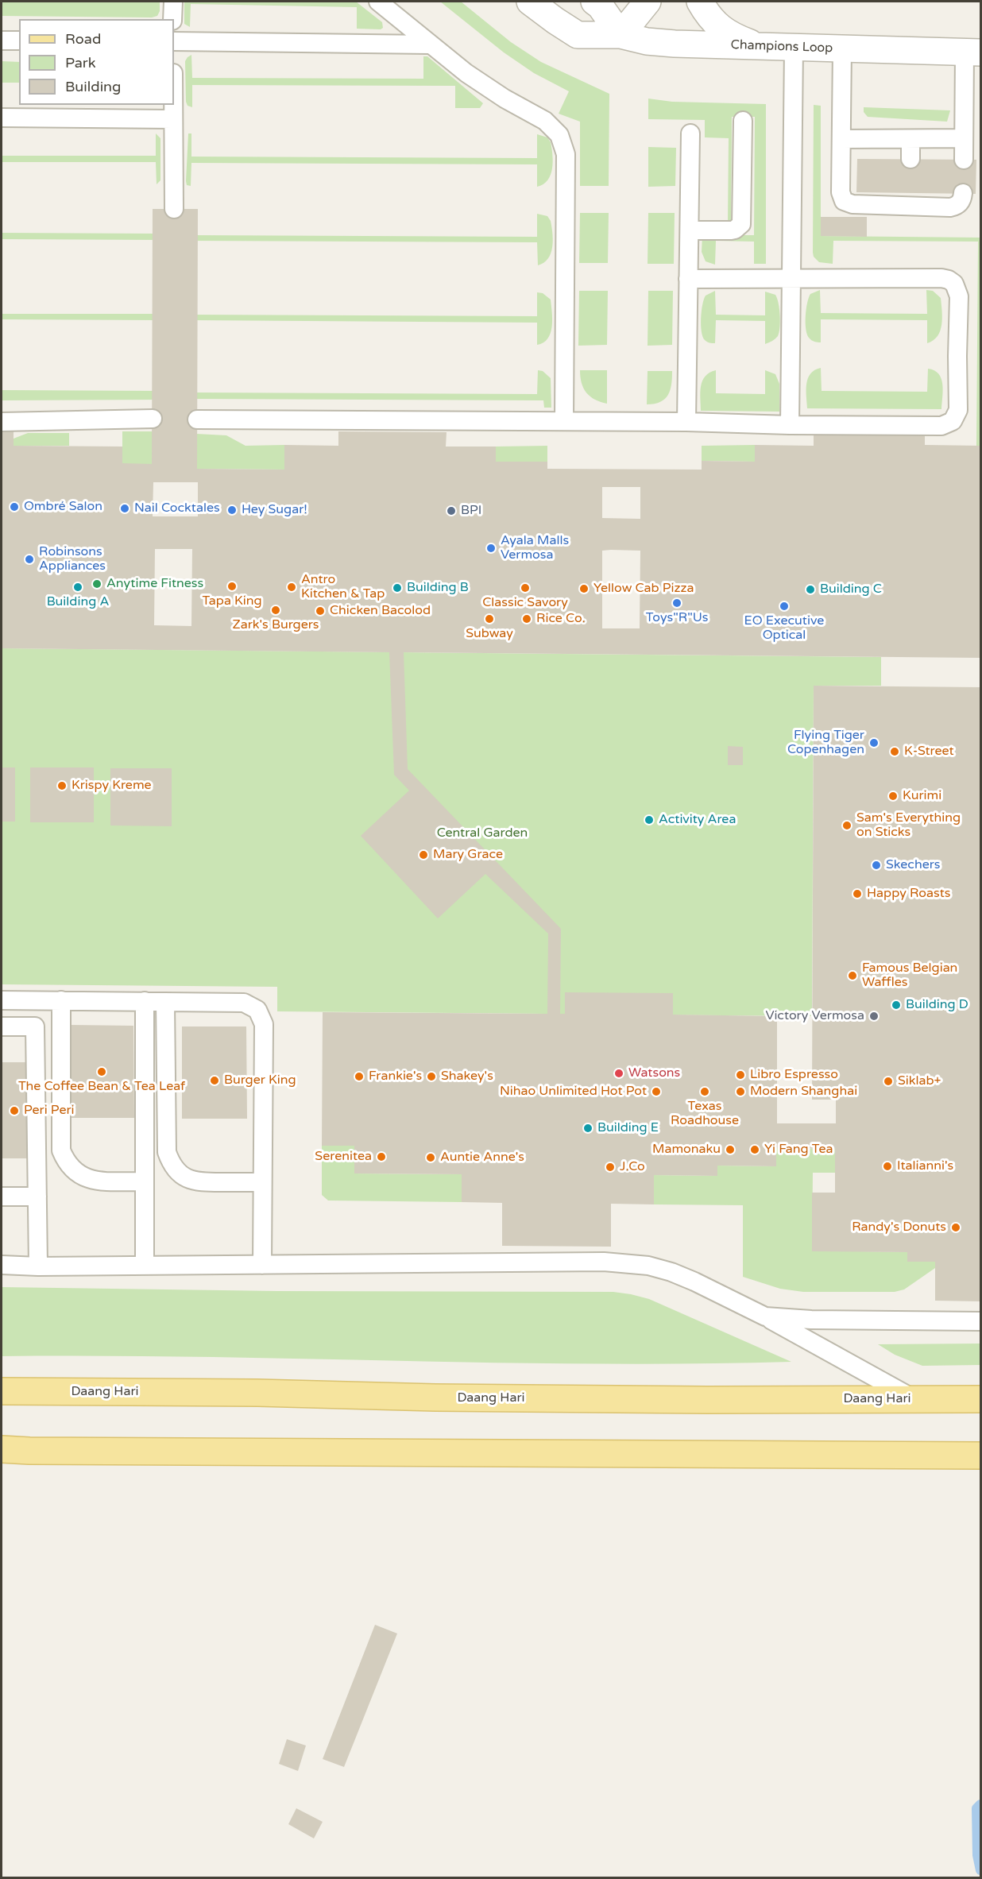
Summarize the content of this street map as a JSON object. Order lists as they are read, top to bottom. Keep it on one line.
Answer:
{"streets":{"main road":["Daang Hari"],"street":["Champions Loop"]},"parks":["Central Garden"],"places":["Ombré Salon","Nail Cocktales","Hey Sugar!","BPI","Ayala Malls Vermosa","Robinsons Appliances","Anytime Fitness","Tapa King","Building A","Antro Kitchen & Tap","Building B","Classic Savory","Yellow Cab Pizza","Building C","Toys\"R\"Us","EO Executive Optical","Zark's Burgers","Chicken Bacolod","Subway","Rice Co.","Flying Tiger Copenhagen","K-Street","Krispy Kreme","Kurimi","Activity Area","Sam's Everything on Sticks","Mary Grace","Skechers","Happy Roasts","Famous Belgian Waffles","Building D","Victory Vermosa","The Coffee Bean & Tea Leaf","Watsons","Libro Espresso","Frankie's","Shakey's","Burger King","Siklab+","Nihao Unlimited Hot Pot","Texas Roadhouse","Modern Shanghai","Peri Peri","Building E","Mamonaku","Yi Fang Tea","Serenitea","Auntie Anne's","Italianni's","J.Co","Randy's Donuts"],"legend":["Road","Park","Building"]}
